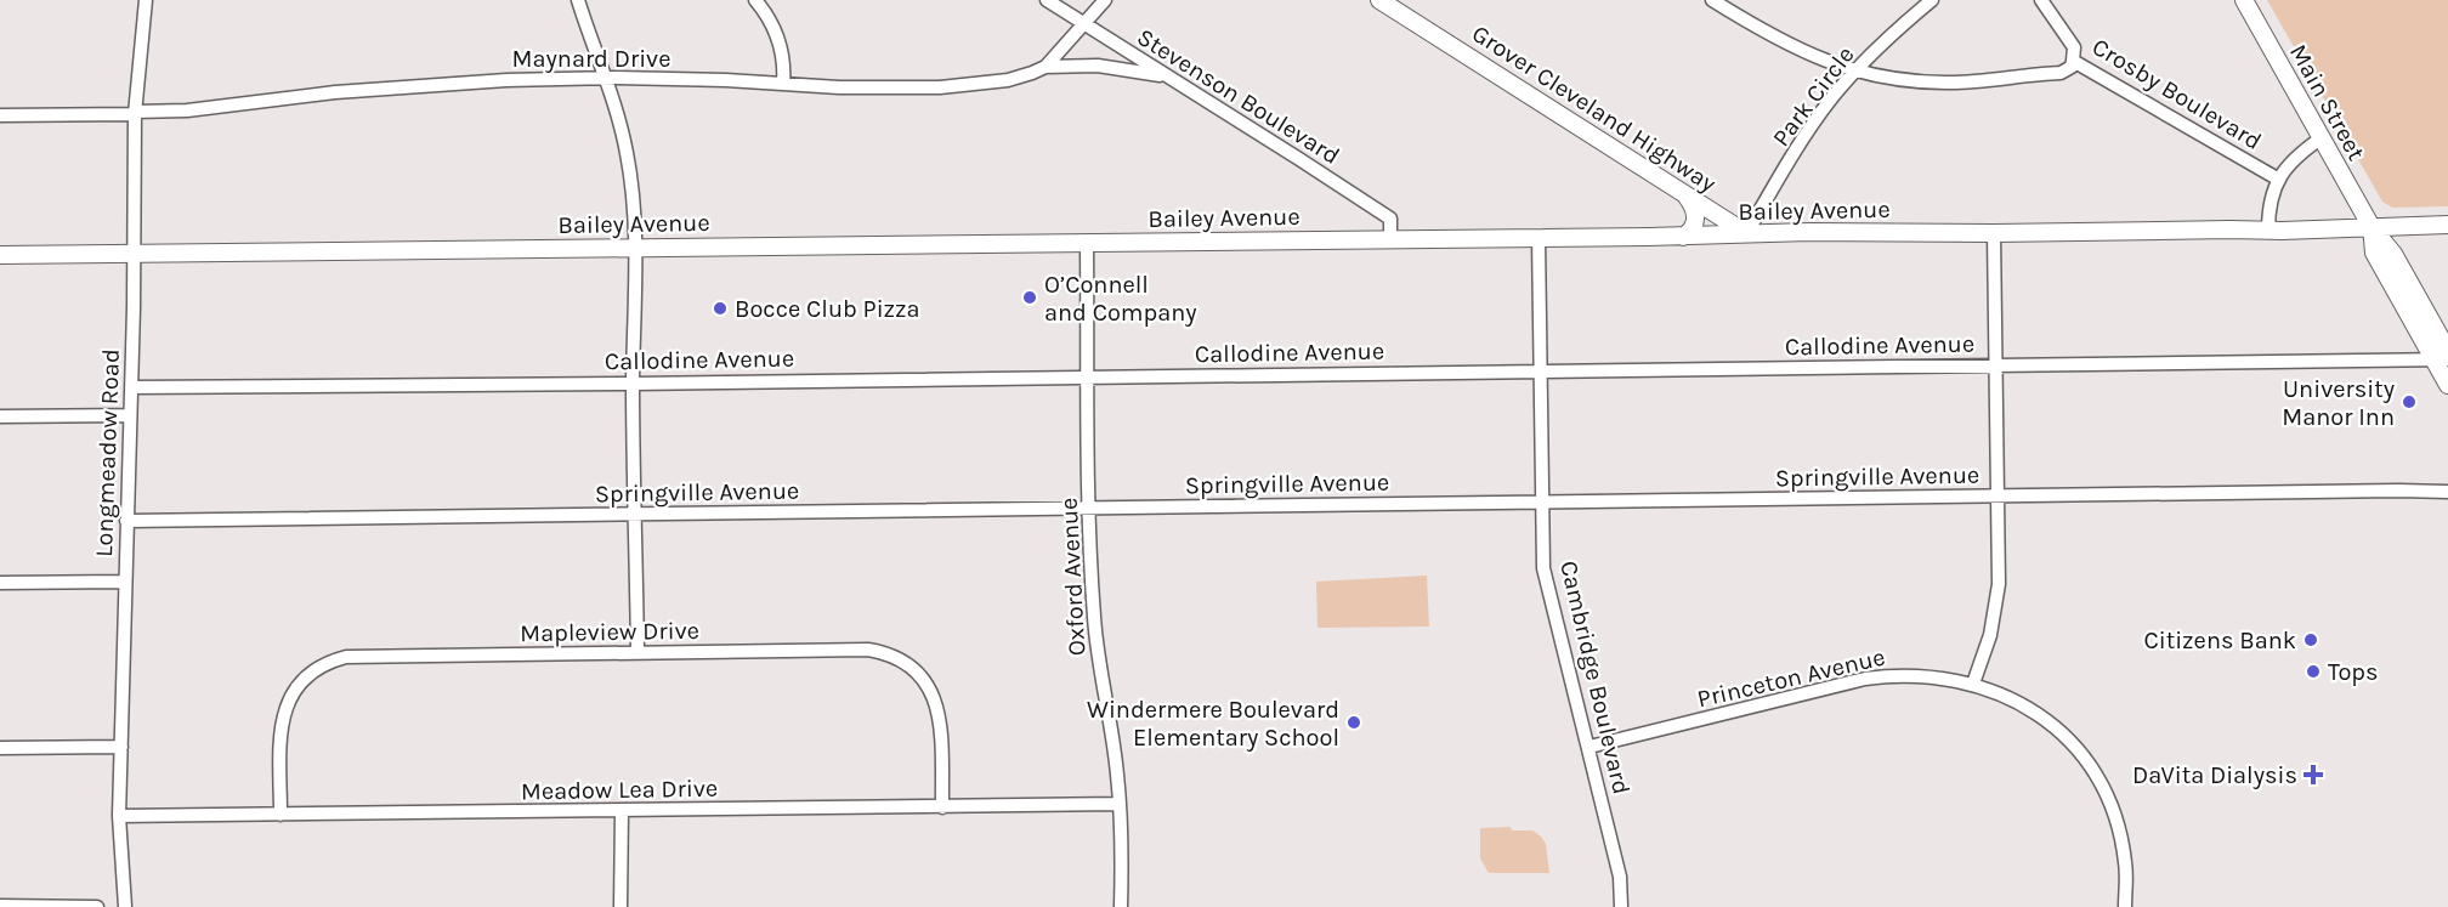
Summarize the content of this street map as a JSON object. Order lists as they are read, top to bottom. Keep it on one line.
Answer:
{"streets":{"main road":["Main Street","Grover Cleveland Highway","Bailey Avenue"],"street":["Maynard Drive","Crosby Boulevard","Stevenson Boulevard","Park Circle","Callodine Avenue","Longmeadow Road","Springville Avenue","Oxford Avenue","Mapleview Drive","Cambridge Boulevard","Princeton Avenue","Meadow Lea Drive"]},"crossings":[["Maynard Drive","Stevenson Boulevard"],["Maynard Drive","Longmeadow Road"],["Stevenson Boulevard","Bailey Avenue"],["Park Circle","Grover Cleveland Highway"],["Park Circle","Bailey Avenue"],["Main Street","Bailey Avenue"],["Main Street","Callodine Avenue"],["Grover Cleveland Highway","Bailey Avenue"],["Bailey Avenue","Longmeadow Road"],["Bailey Avenue","Oxford Avenue"],["Bailey Avenue","Cambridge Boulevard"],["Callodine Avenue","Longmeadow Road"],["Callodine Avenue","Oxford Avenue"],["Callodine Avenue","Cambridge Boulevard"],["Longmeadow Road","Springville Avenue"],["Longmeadow Road","Meadow Lea Drive"],["Springville Avenue","Oxford Avenue"],["Springville Avenue","Cambridge Boulevard"],["Oxford Avenue","Meadow Lea Drive"],["Mapleview Drive","Meadow Lea Drive"],["Cambridge Boulevard","Princeton Avenue"]],"places":{"other":["O’Connell and Company","Bocce Club Pizza","University Manor Inn","Citizens Bank","Tops","Windermere Boulevard Elementary School"],"health":["DaVita Dialysis"]}}
